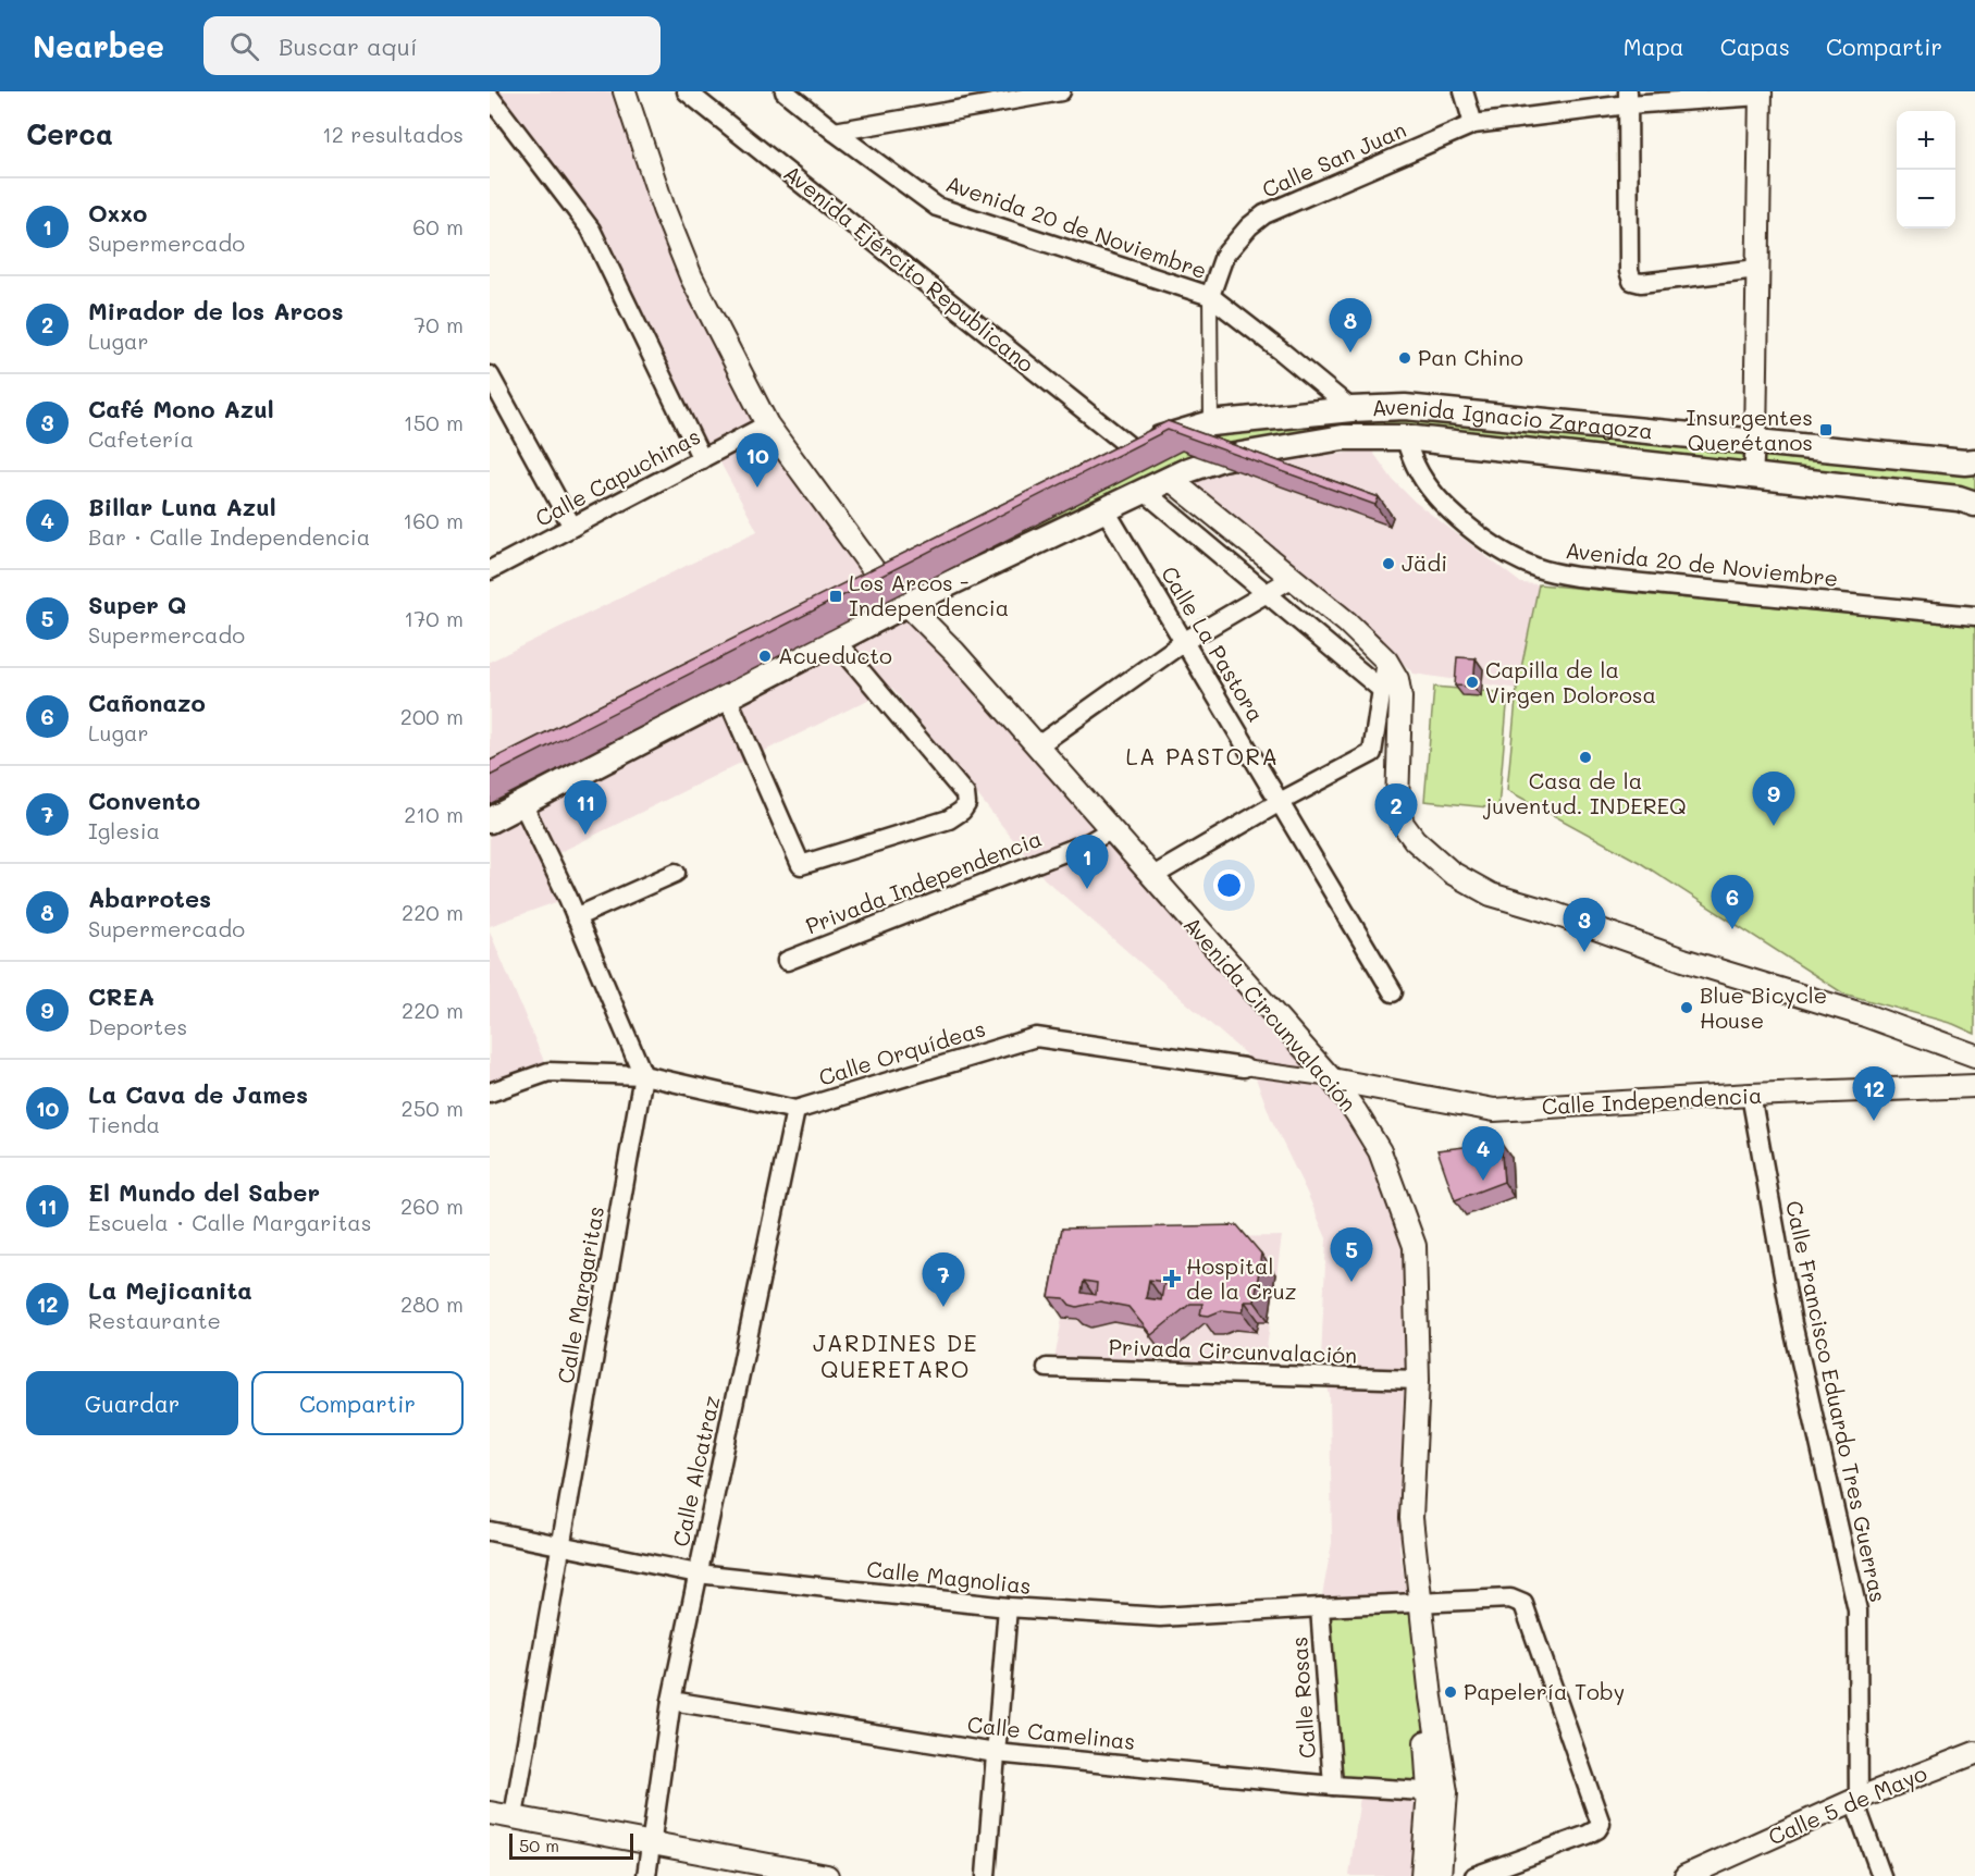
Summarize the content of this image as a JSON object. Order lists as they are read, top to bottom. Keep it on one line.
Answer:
{"streets":{"main road":["Avenida Ignacio Zaragoza"],"street":["Calle San Juan","Avenida 20 de Noviembre","Avenida Ejército Republicano","Calle Capuchinas","Calle La Pastora","Privada Independencia","Avenida Circunvalación","Calle Orquídeas","Calle Independencia","Calle Margaritas","Privada Circunvalación","Calle Francisco Eduardo Tres Guerras","Calle Alcatraz","Calle Magnolias","Calle Rosas","Calle Camelinas","Calle 5 de Mayo"]},"crossings":[["Calle San Juan","Avenida 20 de Noviembre"],["Calle San Juan","Avenida Ignacio Zaragoza"],["Avenida 20 de Noviembre","Avenida Ignacio Zaragoza"],["Avenida Ejército Republicano","Avenida Ignacio Zaragoza"],["Avenida Ignacio Zaragoza","Calle La Pastora"],["Avenida Ignacio Zaragoza","Avenida Circunvalación"],["Privada Independencia","Avenida Circunvalación"],["Avenida Circunvalación","Calle Orquídeas"],["Avenida Circunvalación","Calle Independencia"],["Avenida Circunvalación","Privada Circunvalación"],["Avenida Circunvalación","Calle Magnolias"],["Avenida Circunvalación","Calle Camelinas"],["Calle Orquídeas","Calle Independencia"],["Calle Orquídeas","Calle Margaritas"],["Calle Orquídeas","Calle Alcatraz"],["Calle Independencia","Calle Francisco Eduardo Tres Guerras"],["Calle Margaritas","Calle Magnolias"],["Calle Francisco Eduardo Tres Guerras","Calle 5 de Mayo"],["Calle Alcatraz","Calle Magnolias"],["Calle Alcatraz","Calle Camelinas"],["Calle Magnolias","Calle Rosas"],["Calle Rosas","Calle Camelinas"]],"districts":["LA PASTORA","JARDINES DE QUERETARO"],"places":{"other":["Pan Chino","Jädi","Acueducto","Capilla de la Virgen Dolorosa","Casa de la juventud. INDEREQ","Blue Bicycle House","Papelería Toby"],"transit":["Insurgentes Querétanos","Los Arcos - Independencia"],"health":["Hospital de la Cruz"]},"scale_bar":"50 m","page":{"header":"Nearbee","search":"Buscar aquí","nav":["Mapa","Capas","Compartir"],"heading":["Cerca","12 resultados"],"map_buttons":["+","−"],"list":[{"mark":"1","name":"Oxxo","note":"Supermercado","value":"60 m"},{"mark":"2","name":"Mirador de los Arcos","note":"Lugar","value":"70 m"},{"mark":"3","name":"Café Mono Azul","note":"Cafetería","value":"150 m"},{"mark":"4","name":"Billar Luna Azul","note":"Bar · Calle Independencia","value":"160 m"},{"mark":"5","name":"Super Q","note":"Supermercado","value":"170 m"},{"mark":"6","name":"Cañonazo","note":"Lugar","value":"200 m"},{"mark":"7","name":"Convento","note":"Iglesia","value":"210 m"},{"mark":"8","name":"Abarrotes","note":"Supermercado","value":"220 m"},{"mark":"9","name":"CREA","note":"Deportes","value":"220 m"},{"mark":"10","name":"La Cava de James","note":"Tienda","value":"250 m"},{"mark":"11","name":"El Mundo del Saber","note":"Escuela · Calle Margaritas","value":"260 m"},{"mark":"12","name":"La Mejicanita","note":"Restaurante","value":"280 m"}],"pins":["8","10","9","11","2","1","6","3","12","4","5","7"],"buttons":["Guardar","Compartir"],"scale":"50 m"}}
